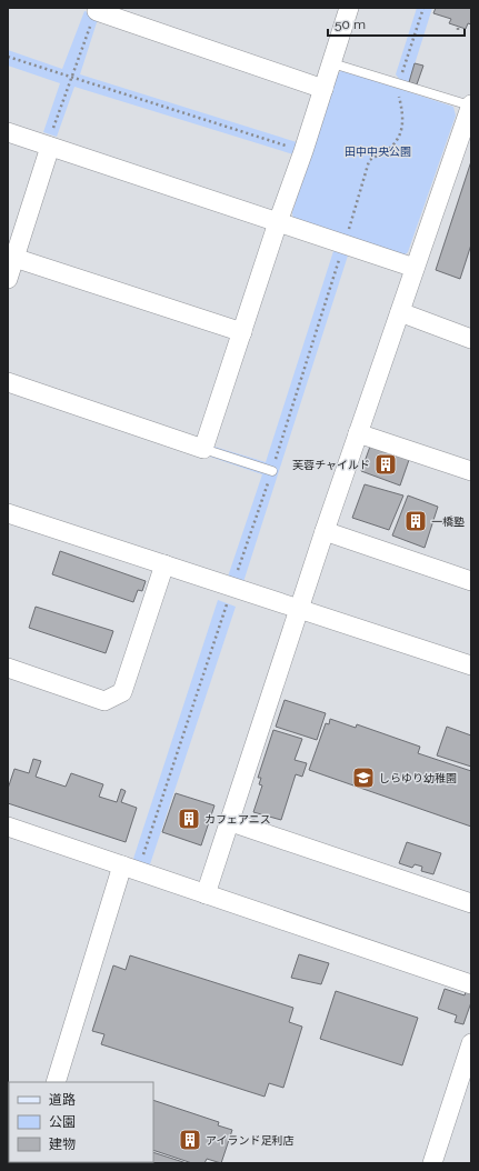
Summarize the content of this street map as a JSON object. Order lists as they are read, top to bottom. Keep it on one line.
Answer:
{"parks":["田中中央公園"],"places":{"building":["芙蓉チャイルド","一橋塾","カフェアニス","アイランド足利店"],"school or university":["しらゆり幼稚園"]},"legend":["道路","公園","建物"],"scale_bar":"50 m"}
